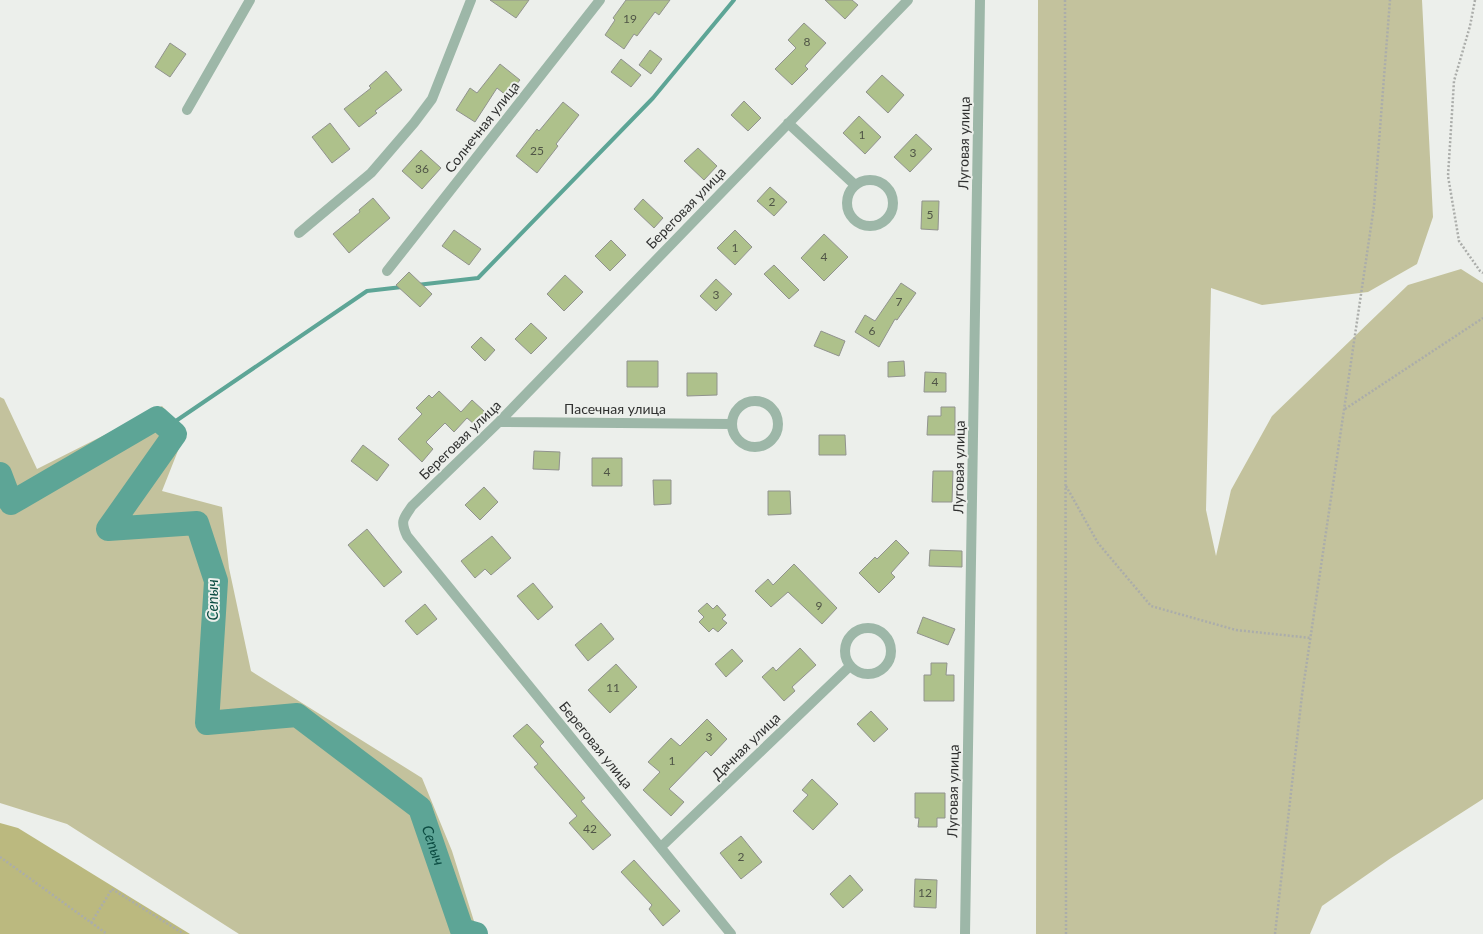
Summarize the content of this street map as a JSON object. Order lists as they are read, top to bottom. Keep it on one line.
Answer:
{"streets":{"street":["Солнечная улица","Луговая улица","Береговая улица","Пасечная улица","Дачная улица"]},"crossings":[["Береговая улица","Пасечная улица"],["Береговая улица","Дачная улица"]],"water":["Сепыч"],"house_numbers":["19","8","1","25","3","36","2","5","1","4","3","7","6","4","4","9","11","3","1","42","2","12"]}
